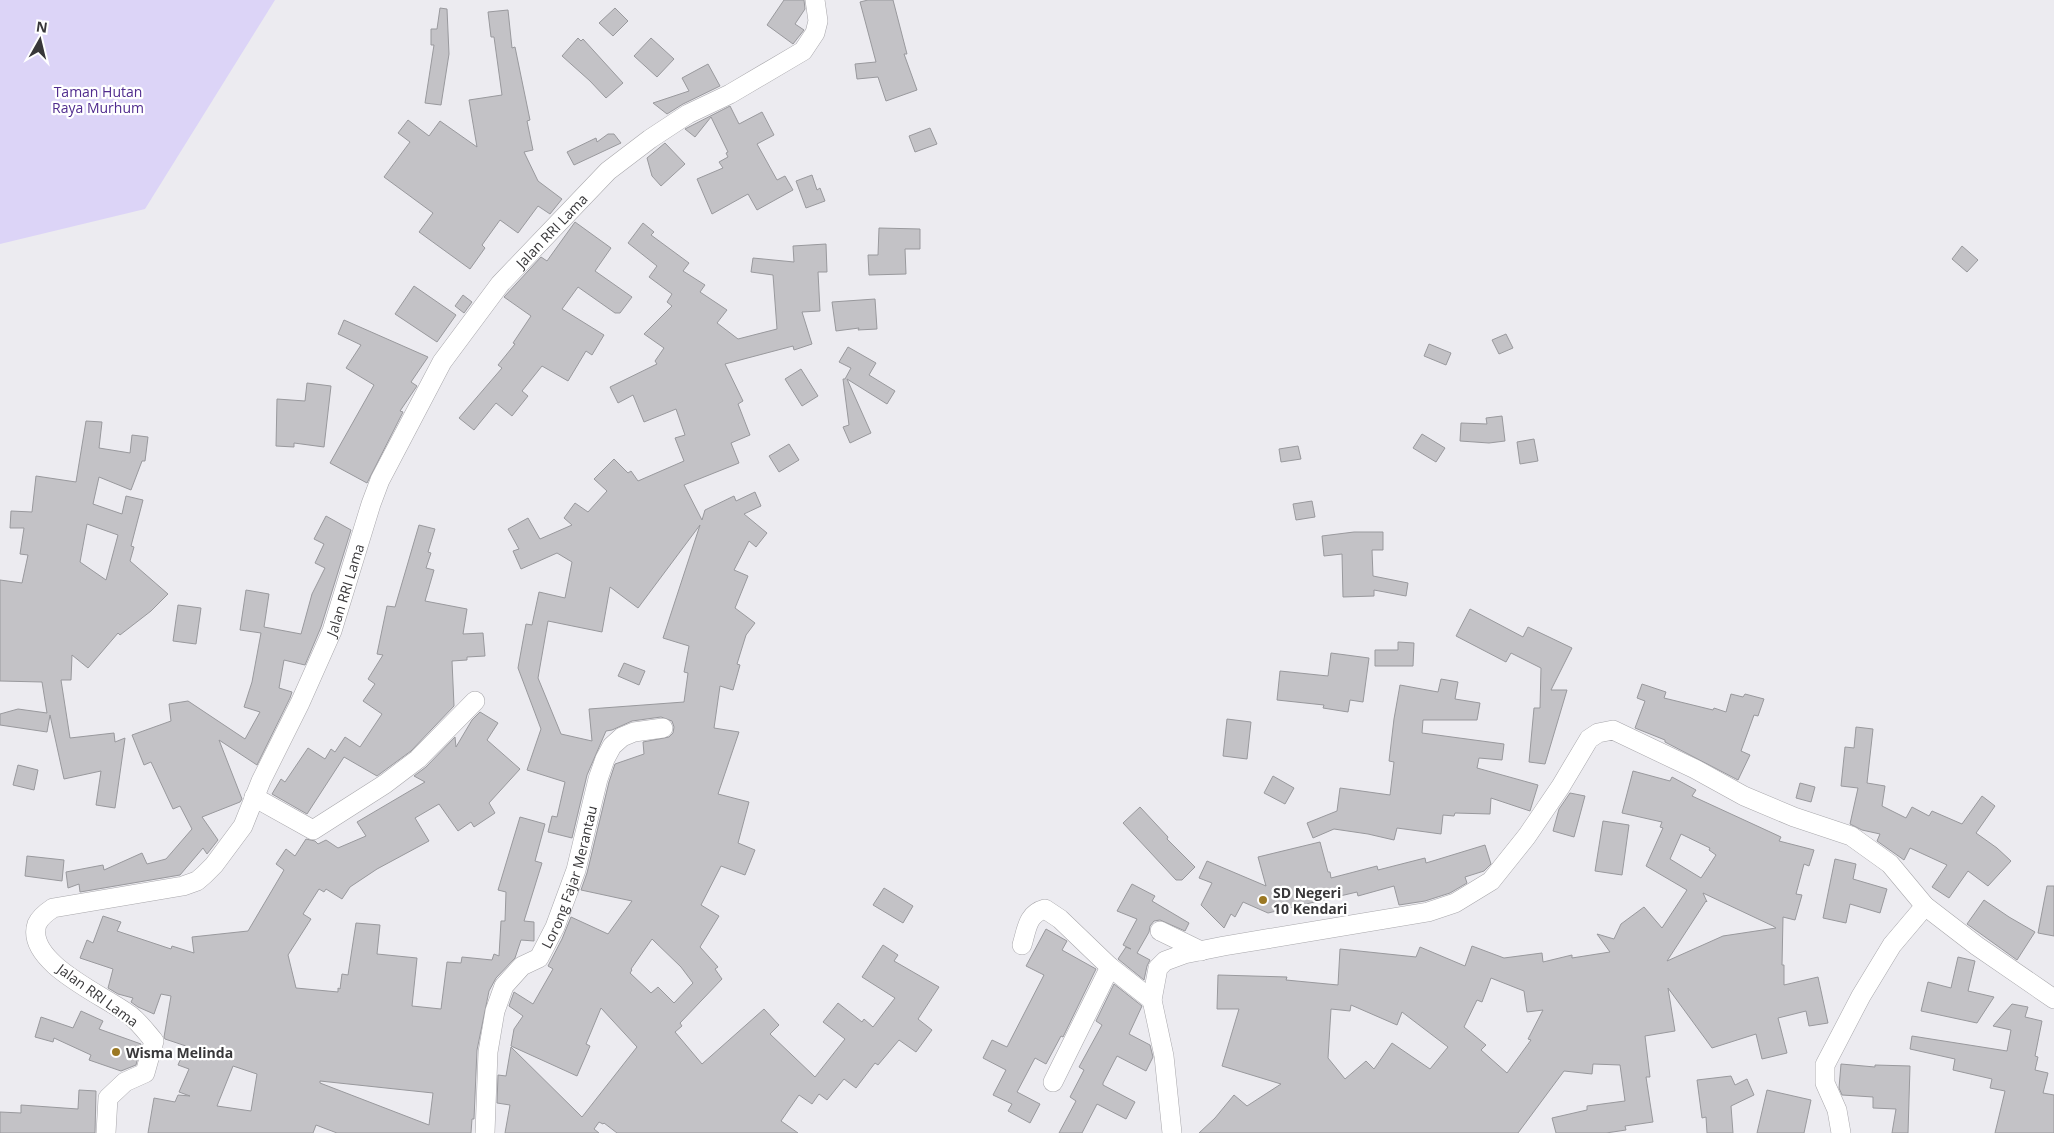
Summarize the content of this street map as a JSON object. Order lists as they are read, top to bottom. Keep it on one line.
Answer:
{"streets":{"street":["Jalan RRI Lama","Lorong Fajar Merantau"]},"parks":["Taman Hutan Raya Murhum"],"places":["SD Negeri 10 Kendari","Wisma Melinda"],"north":"top"}
